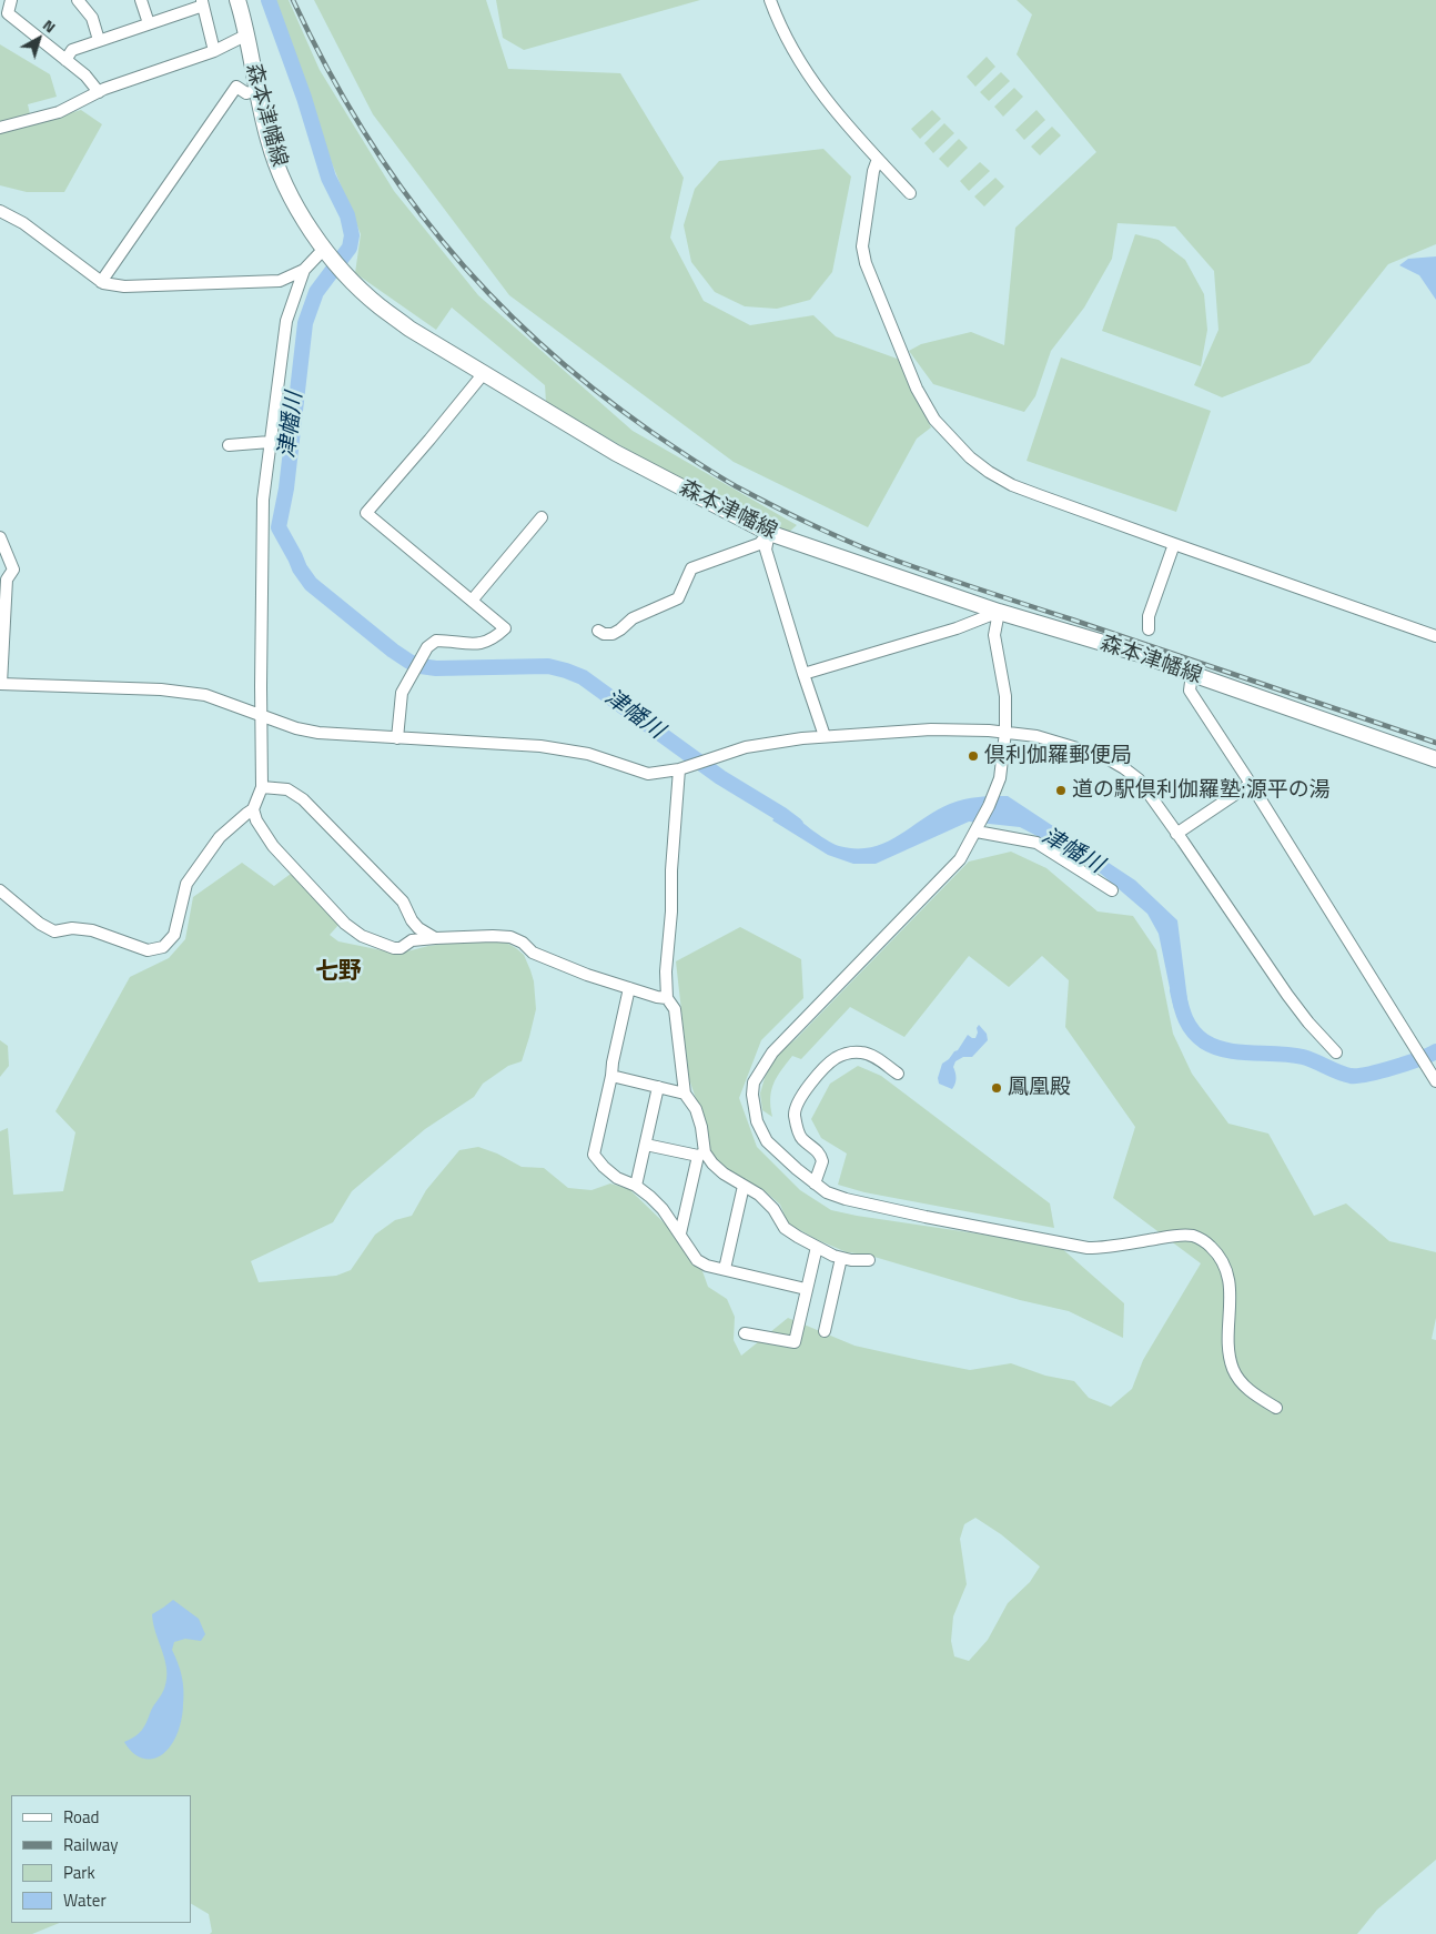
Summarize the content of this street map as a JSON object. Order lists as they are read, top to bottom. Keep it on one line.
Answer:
{"streets":{"main road":["森本津幡線"]},"districts":["七野"],"water":["津幡川"],"places":["倶利伽羅郵便局","道の駅倶利伽羅塾;源平の湯","鳳凰殿"],"legend":["Road","Railway","Park","Water"],"north":"top right"}
